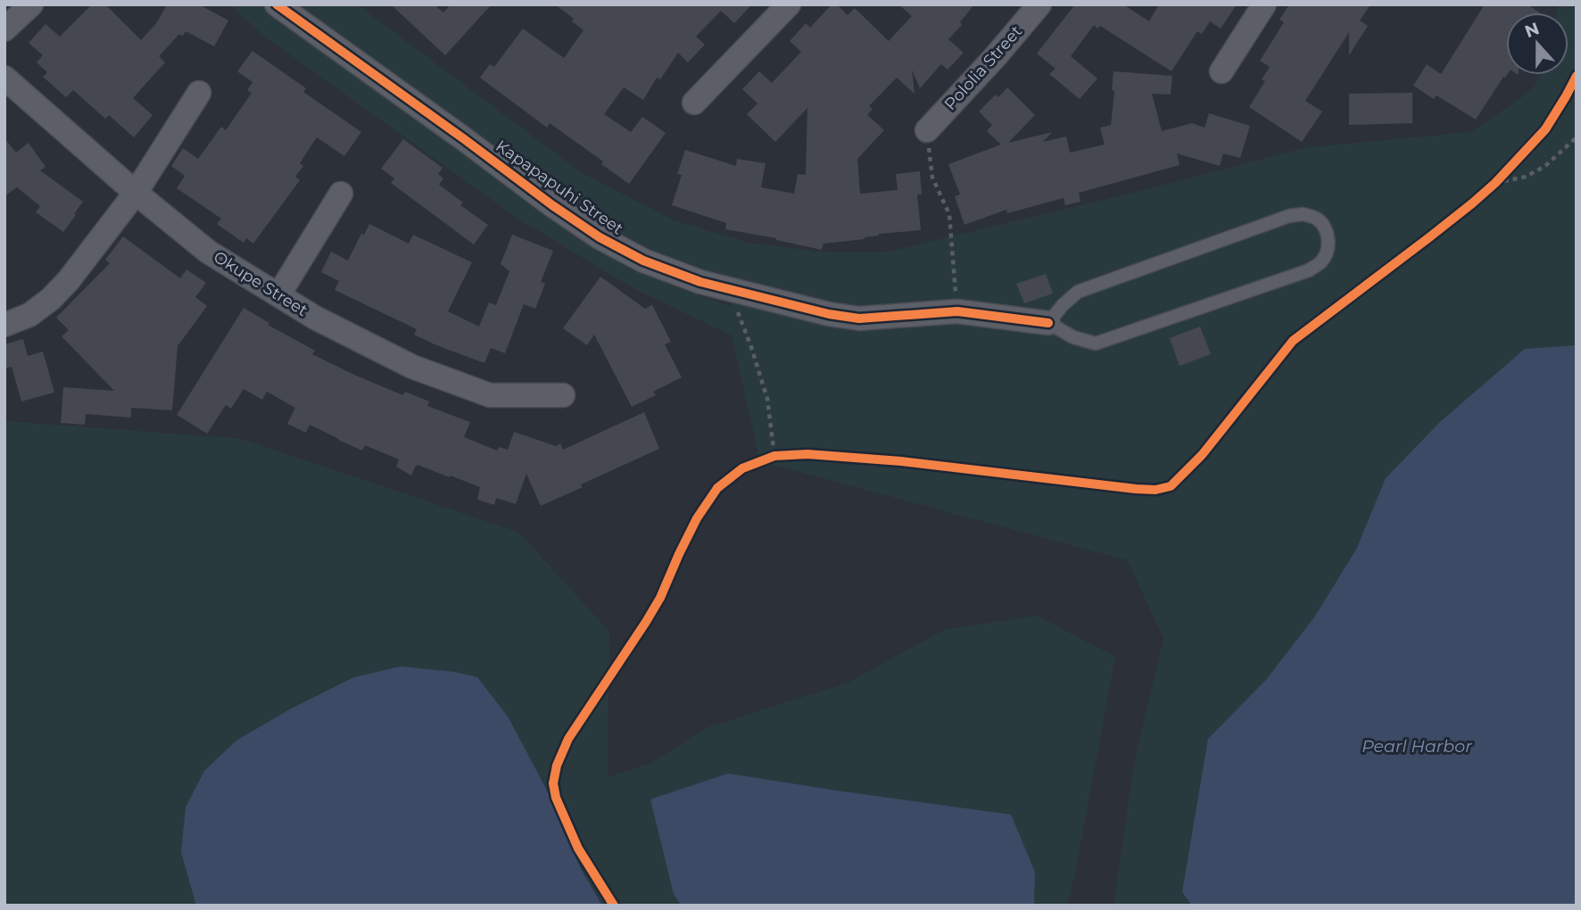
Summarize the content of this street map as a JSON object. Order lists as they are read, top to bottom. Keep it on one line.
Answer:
{"streets":{"street":["Pololia Street","Kapapapuhi Street","Okupe Street"]},"water":["Pearl Harbor"],"north":"top"}
